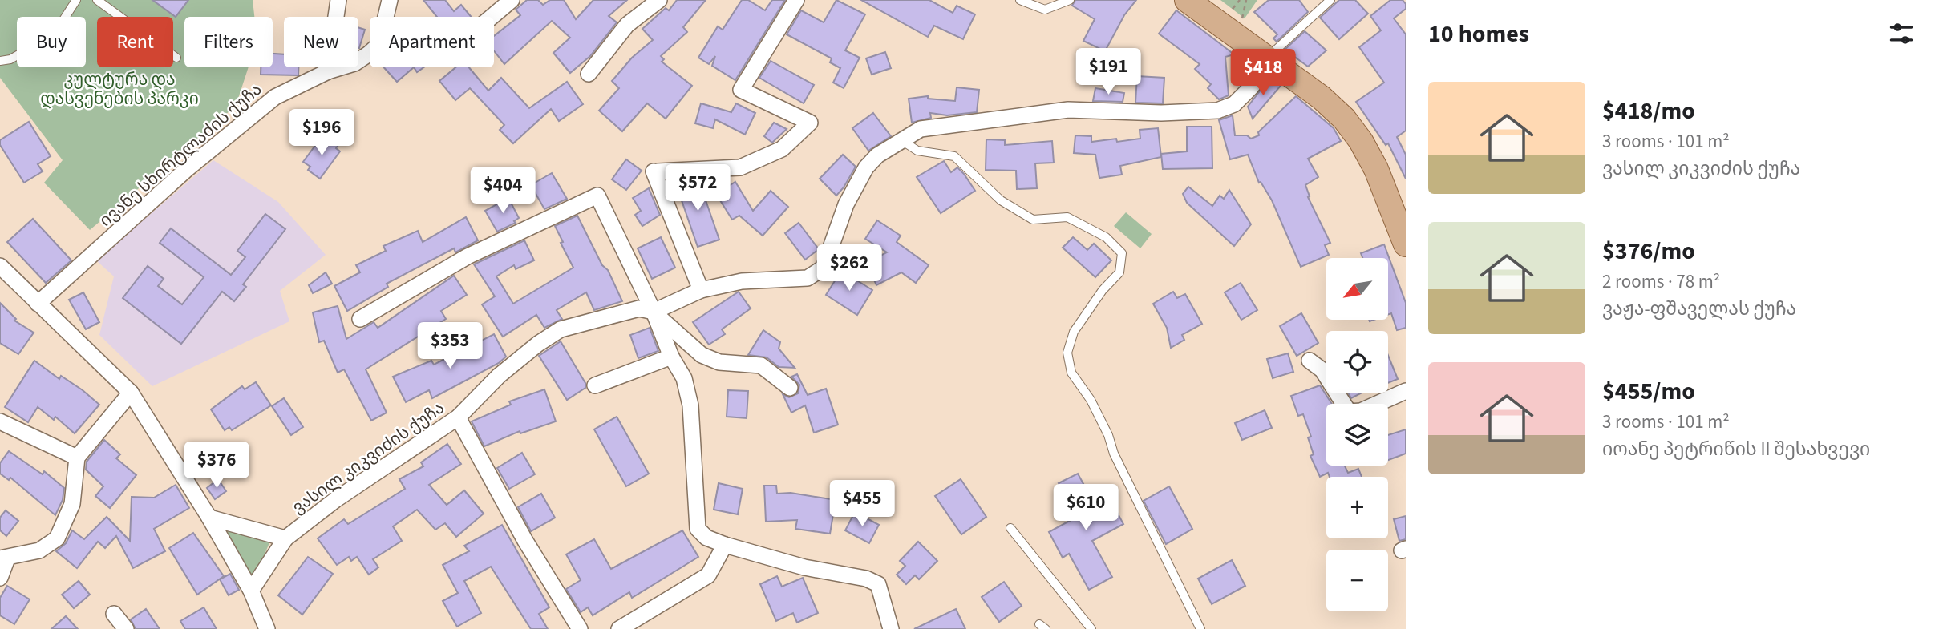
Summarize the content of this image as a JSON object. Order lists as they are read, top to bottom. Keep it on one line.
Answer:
{"streets":{"street":["ივანე სხირტლაძის ქუჩა","ვასილ კიკვიძის ქუჩა"]},"parks":["კულტურა და დასვენების პარკი"],"north":"bottom left","page":{"heading":"10 homes","chip":["Buy","Rent","Filters","New","Apartment"],"price":["$191","$418","$196","$572","$404","$262","$353","$376","$455","$610"],"list":[{"name":"$418/mo","note":"3 rooms · 101 m² · ვასილ კიკვიძის ქუჩა"},{"name":"$376/mo","note":"2 rooms · 78 m² · ვაჟა-ფშაველას ქუჩა"},{"name":"$455/mo","note":"3 rooms · 101 m² · იოანე პეტრიწის II შესახვევი"}],"map_buttons":["+","−"]}}
